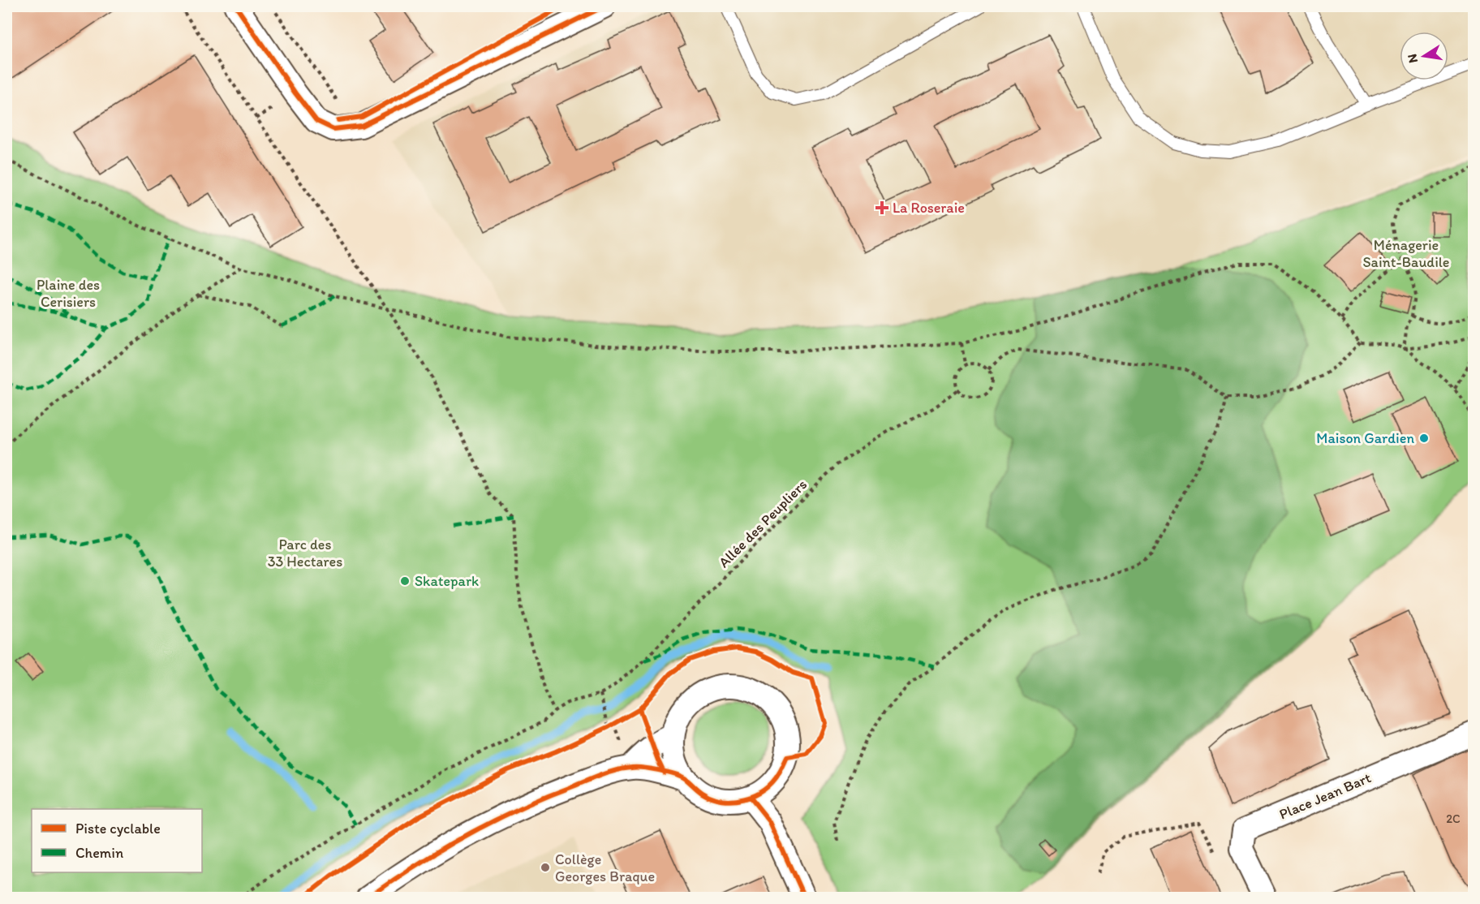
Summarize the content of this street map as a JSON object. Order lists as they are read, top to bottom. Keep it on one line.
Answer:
{"streets":{"street":["Place Jean Bart"],"path":["Allée des Peupliers"]},"parks":["Ménagerie Saint-Baudile","Plaine des Cerisiers","Parc des 33 Hectares"],"places":{"health":["La Roseraie"],"other":["Maison Gardien","Skatepark","Collège Georges Braque"]},"house_numbers":["2C"],"legend":["Piste cyclable","Chemin"],"north":"left"}
